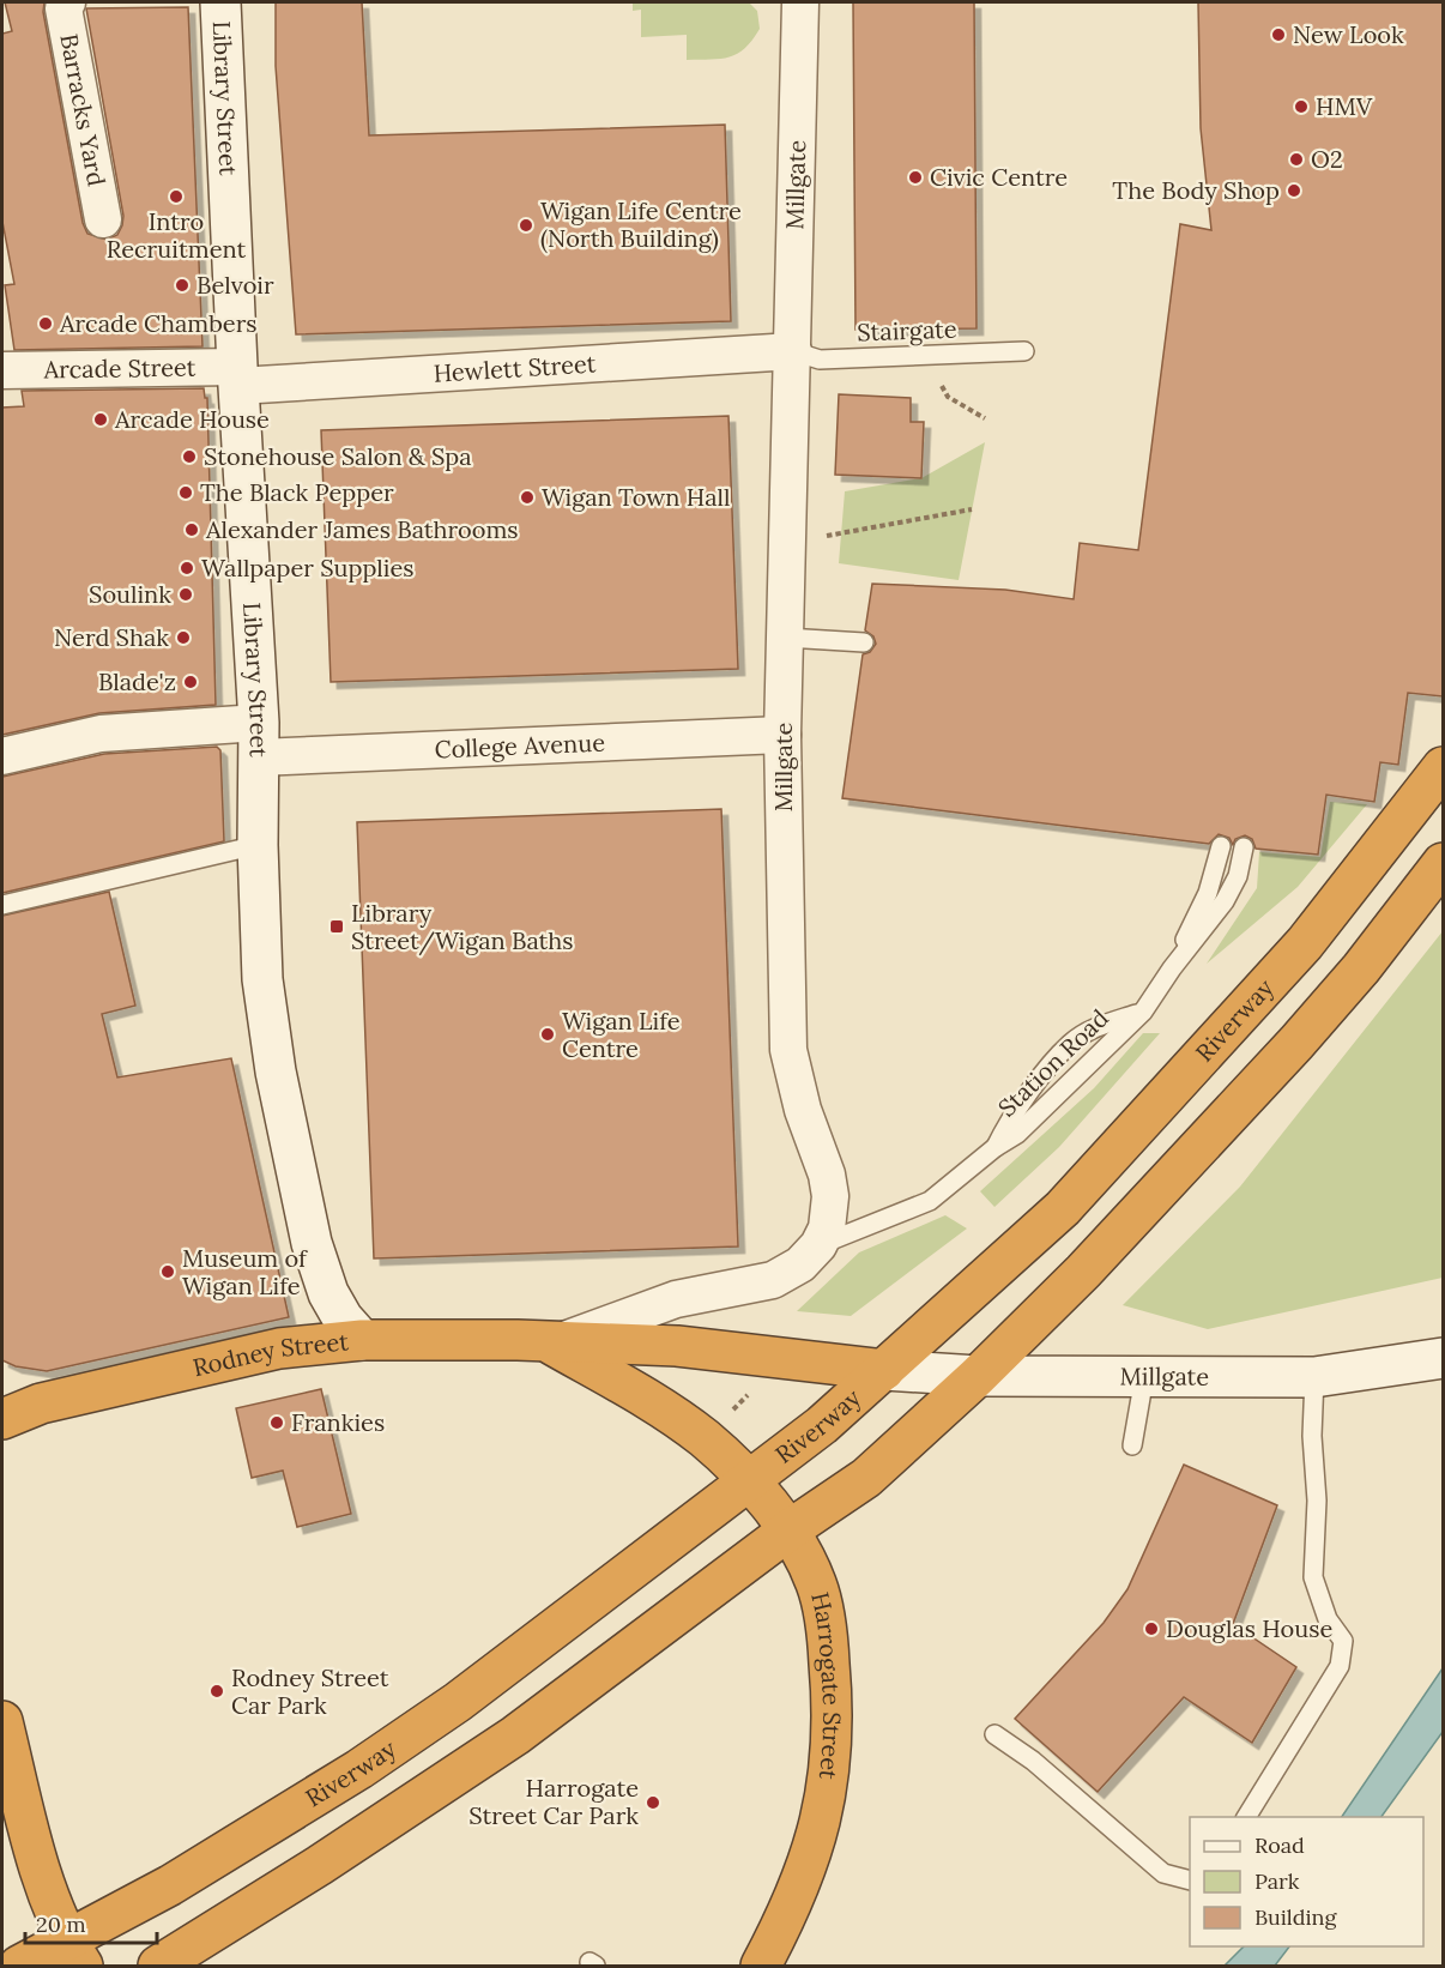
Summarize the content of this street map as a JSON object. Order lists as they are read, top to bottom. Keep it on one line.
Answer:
{"streets":{"highway":["Riverway","Rodney Street","Harrogate Street"],"street":["Library Street","Barracks Yard","Millgate","Hewlett Street","Arcade Street","College Avenue"],"lane":["Stairgate","Station Road"]},"crossings":[["Library Street","Hewlett Street"],["Library Street","Arcade Street"],["Library Street","College Avenue"],["Library Street","Rodney Street"],["Millgate","Stairgate"],["Millgate","Hewlett Street"],["Millgate","College Avenue"],["Millgate","Riverway"],["Millgate","Station Road"],["Millgate","Rodney Street"],["Stairgate","Hewlett Street"],["Hewlett Street","Arcade Street"],["Riverway","Rodney Street"]],"places":{"other":["New Look","HMV","O2","Civic Centre","The Body Shop","Intro Recruitment","Wigan Life Centre (North Building)","Belvoir","Arcade Chambers","Arcade House","Stonehouse Salon & Spa","The Black Pepper","Wigan Town Hall","Alexander James Bathrooms","Wallpaper Supplies","Soulink","Nerd Shak","Blade'z","Wigan Life Centre","Museum of Wigan Life","Frankies","Douglas House","Rodney Street Car Park","Harrogate Street Car Park"],"transit":["Library Street/Wigan Baths"]},"legend":["Road","Park","Building"],"scale_bar":"20 m"}
